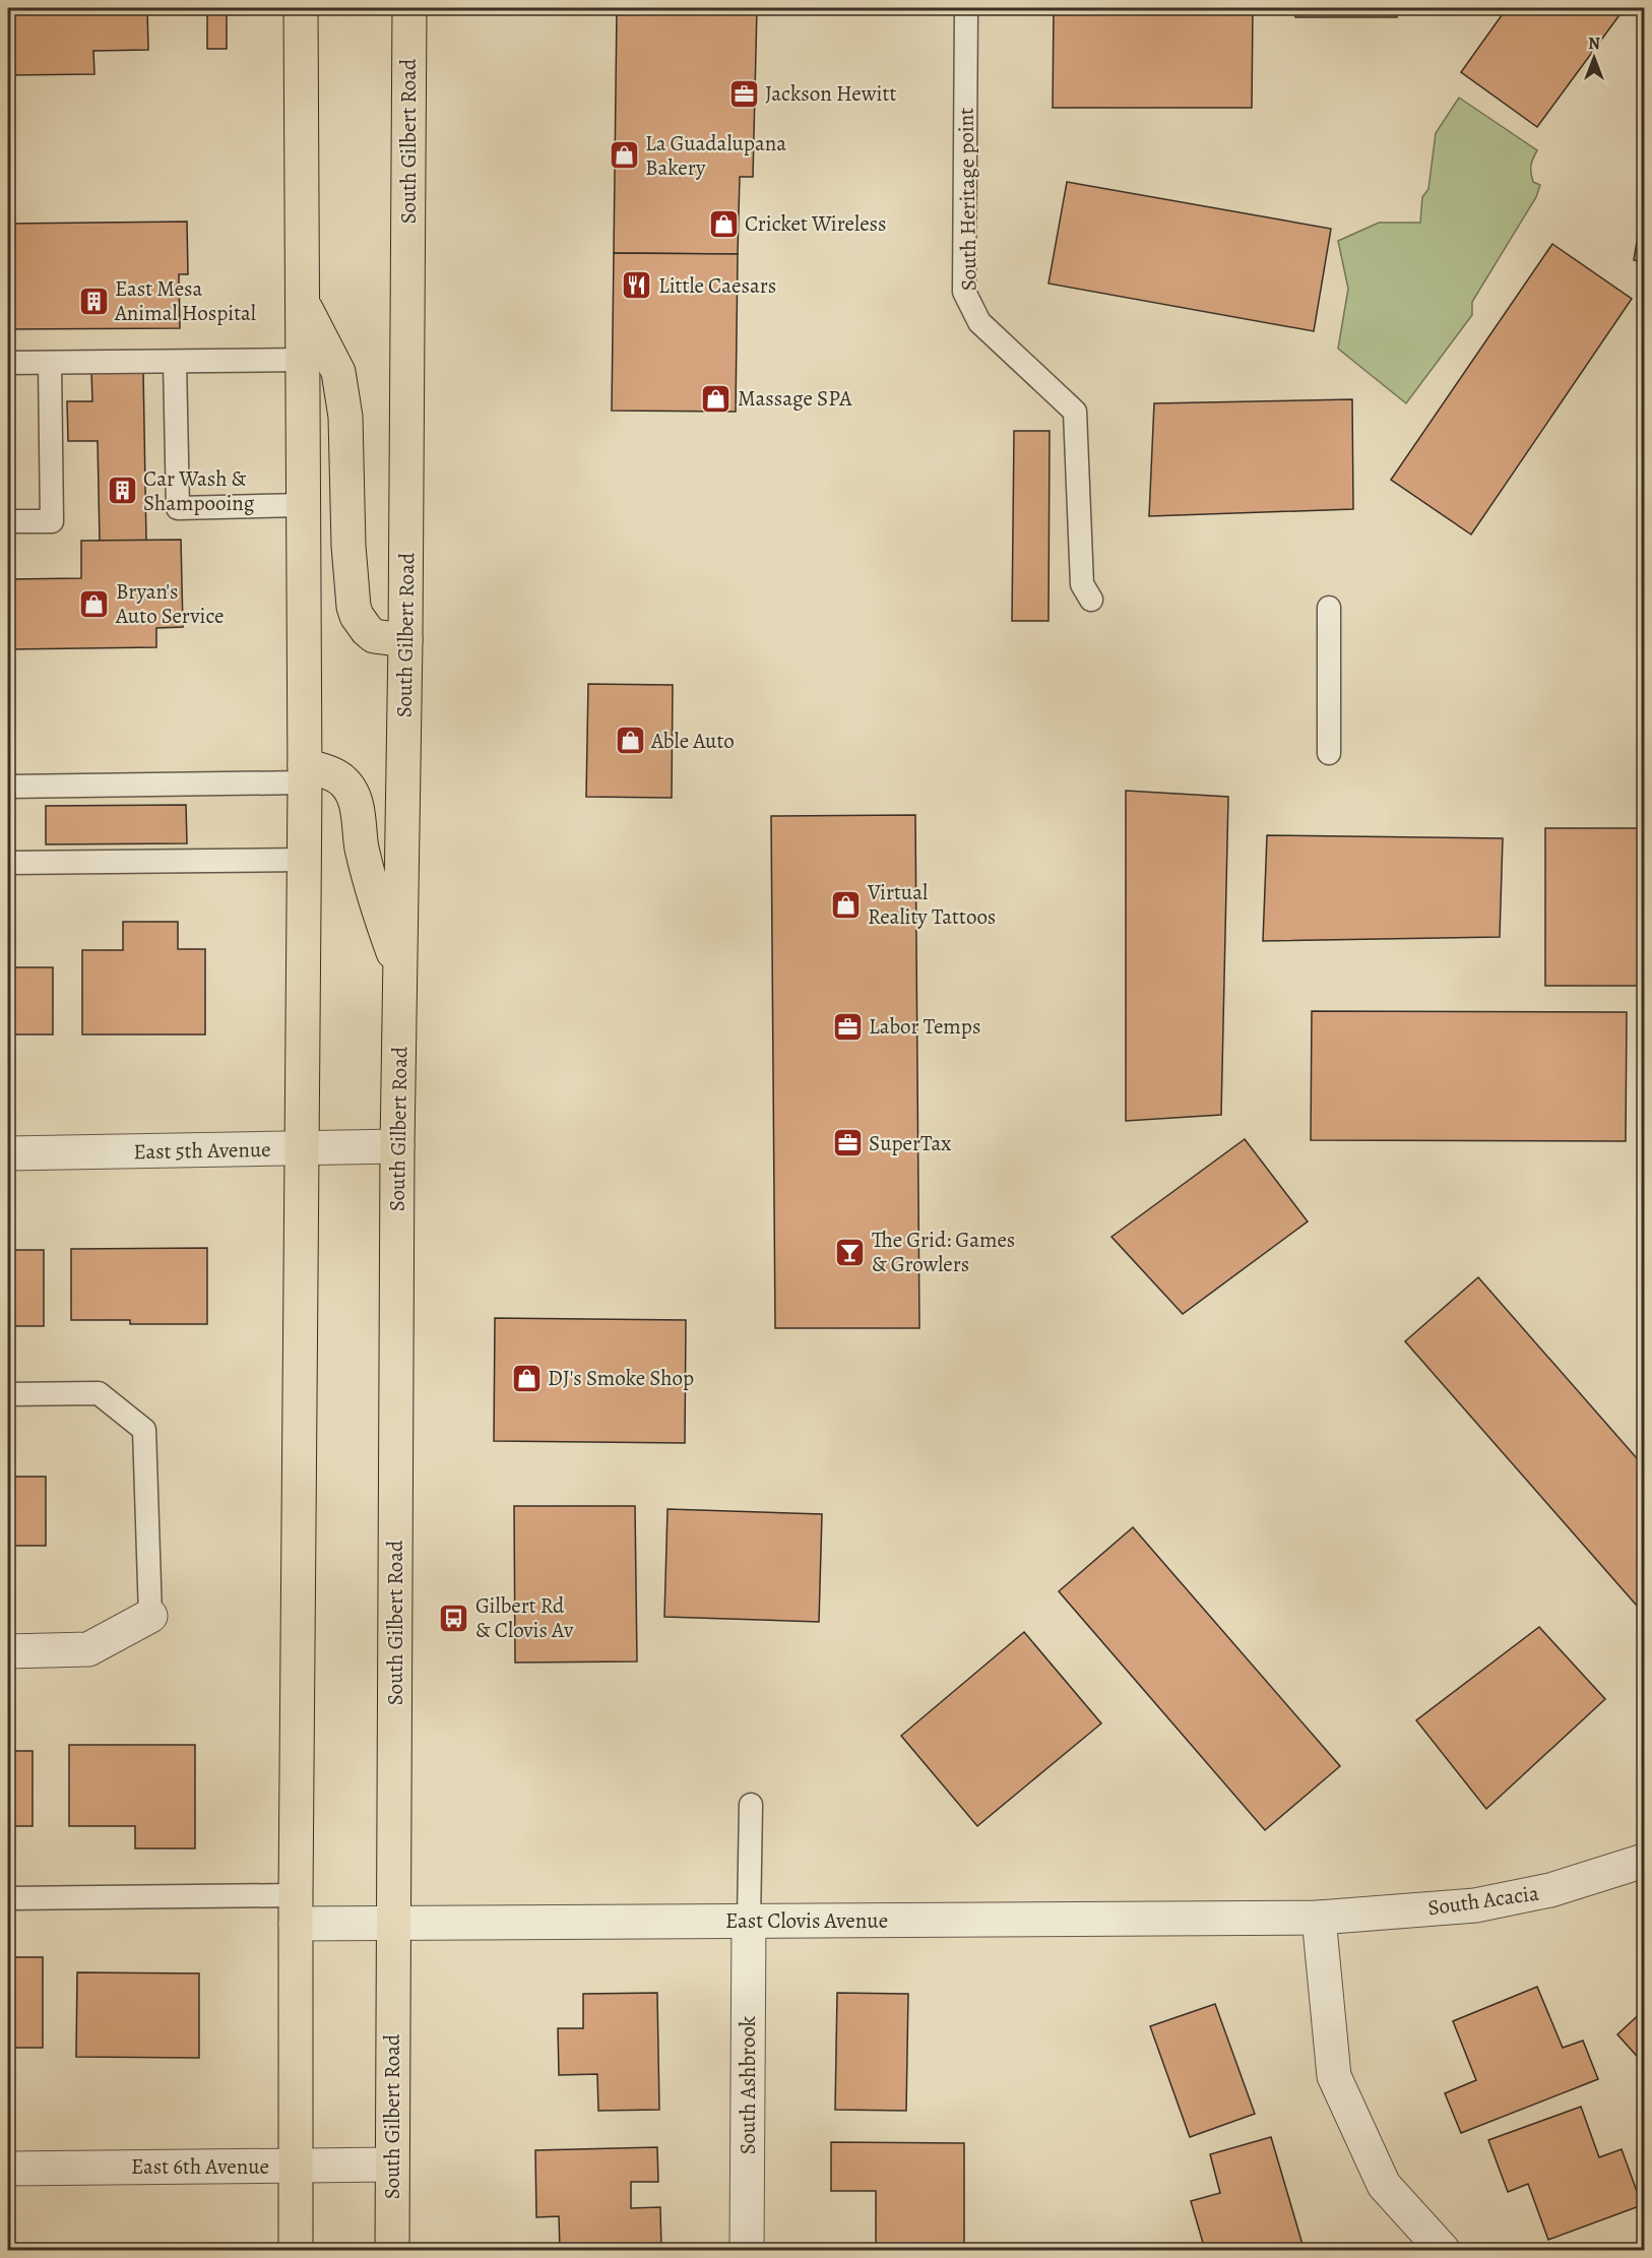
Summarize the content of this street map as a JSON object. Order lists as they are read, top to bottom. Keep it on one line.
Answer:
{"streets":{"main road":["South Gilbert Road"],"street":["East 5th Avenue","South Acacia","East Clovis Avenue","South Ashbrook","East 6th Avenue"],"lane":["South Heritage point"]},"crossings":[["South Gilbert Road","East 5th Avenue"],["South Gilbert Road","East Clovis Avenue"],["South Gilbert Road","East 6th Avenue"],["South Acacia","East Clovis Avenue"],["East Clovis Avenue","South Ashbrook"]],"places":{"office":["Jackson Hewitt","Labor Temps","SuperTax"],"shop":["La Guadalupana Bakery","Cricket Wireless","Massage SPA","Bryan's Auto Service","Able Auto","Virtual Reality Tattoos","DJ's Smoke Shop"],"restaurant":["Little Caesars"],"building":["East Mesa Animal Hospital","Car Wash & Shampooing"],"bar":["The Grid: Games & Growlers"],"bus stop":["Gilbert Rd & Clovis Av"]},"north":"top"}
